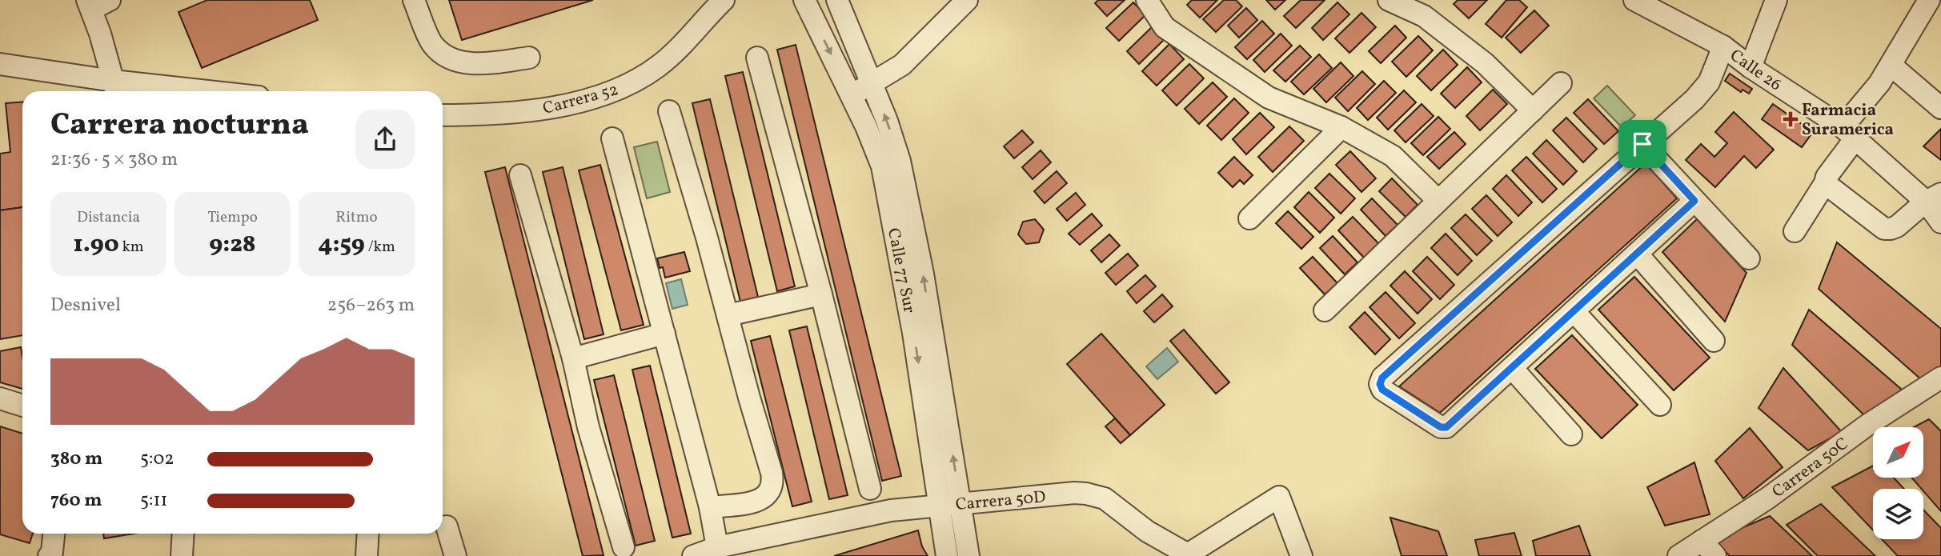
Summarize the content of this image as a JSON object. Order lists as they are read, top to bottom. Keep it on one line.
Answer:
{"streets":{"street":["Calle 26","Carrera 52","Calle 77 Sur","Carrera 50C","Carrera 50D"]},"crossings":[["Calle 77 Sur","Carrera 50D"]],"places":{"health":["Farmacia Suramerica"]},"north":"top right","page":{"heading":["Carrera nocturna","21:36 · 5 × 380 m"],"stats":[["Distancia","1.90 km"],["Tiempo","9:28"],["Ritmo","4:59 /km"]],"chart":["Desnivel","256–263 m"],"list":[{"name":"380 m","note":"5:02"},{"name":"760 m","note":"5:11"}]}}
